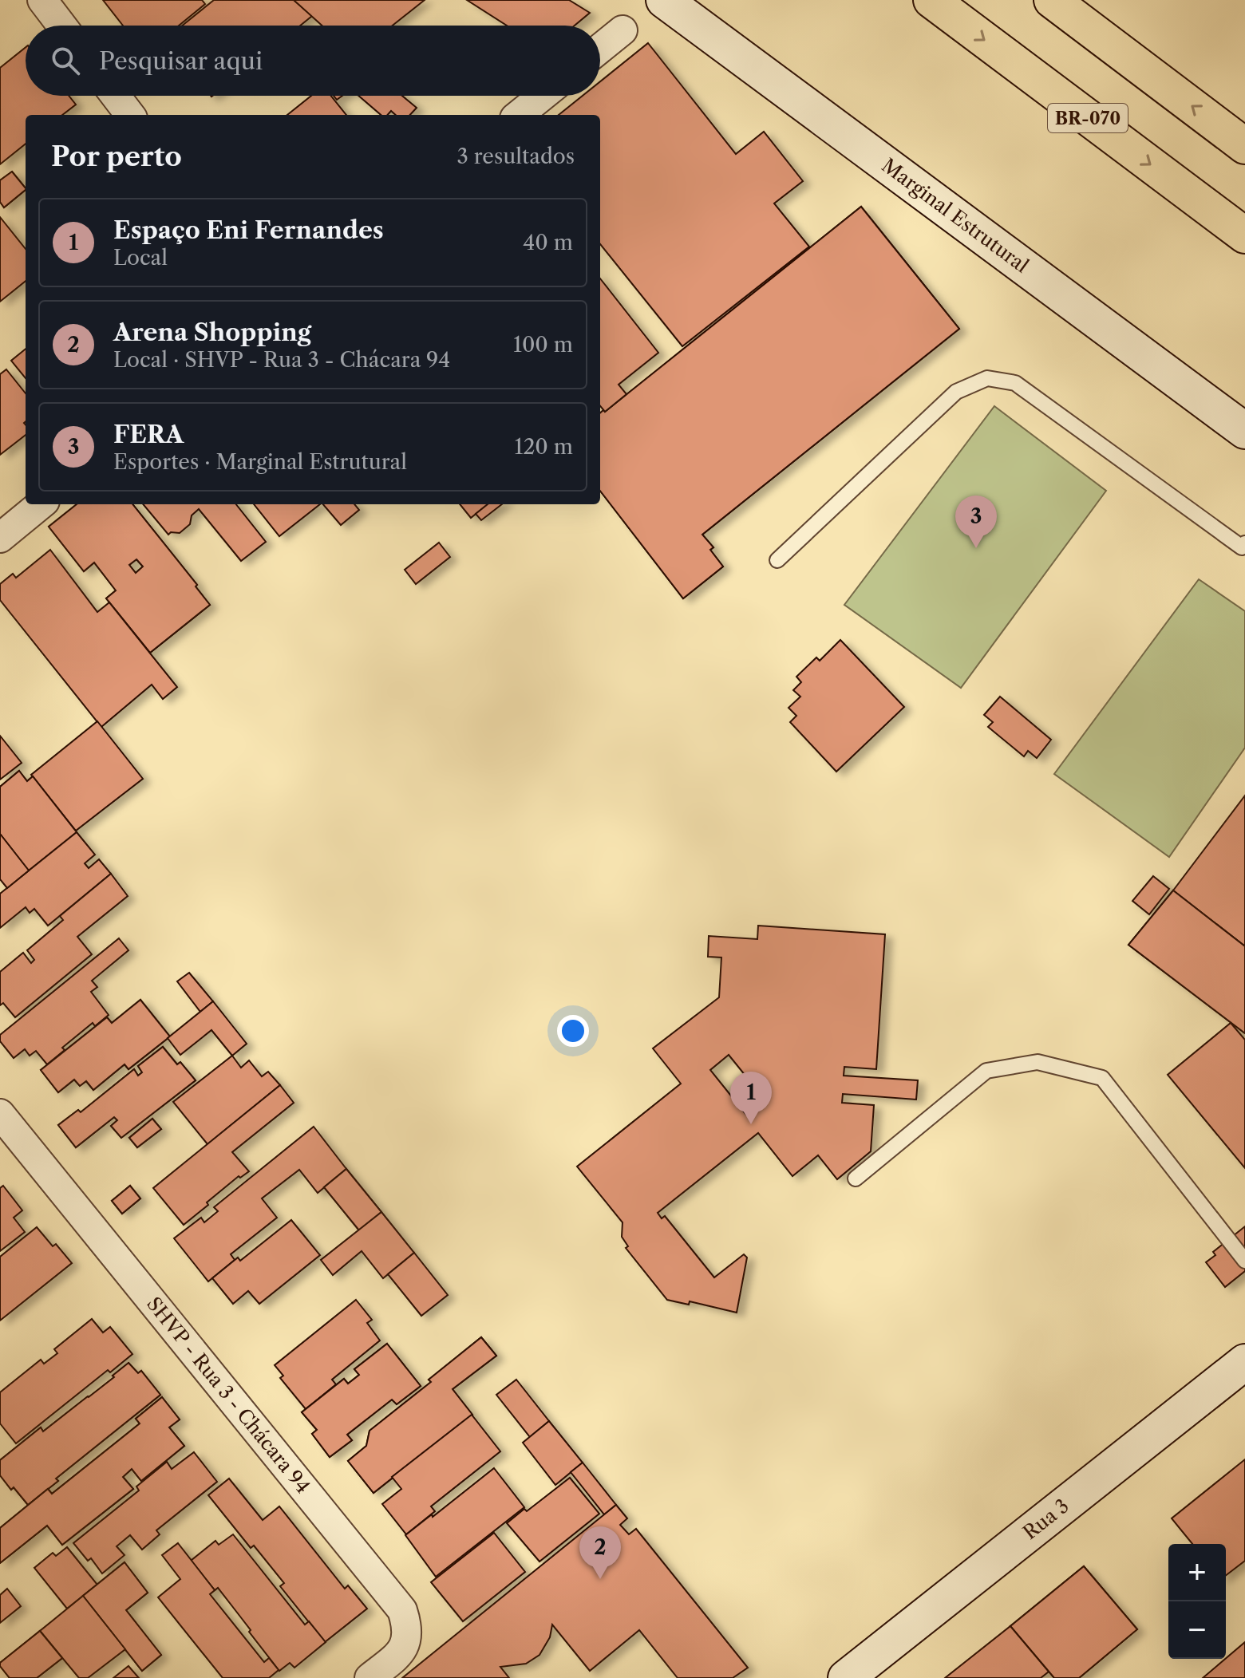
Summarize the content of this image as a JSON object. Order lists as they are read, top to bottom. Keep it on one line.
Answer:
{"streets":{"highway":["BR-070"],"main road":["Marginal Estrutural","Rua 3"],"street":["SHVP - Rua 3 - Chácara 94"]},"page":{"search":"Pesquisar aqui","heading":["Por perto","3 resultados"],"list":[{"mark":"1","name":"Espaço Eni Fernandes","note":"Local","value":"40 m"},{"mark":"2","name":"Arena Shopping","note":"Local · SHVP - Rua 3 - Chácara 94","value":"100 m"},{"mark":"3","name":"FERA","note":"Esportes · Marginal Estrutural","value":"120 m"}],"pins":["3","1","2"],"map_buttons":["+","−"]}}
